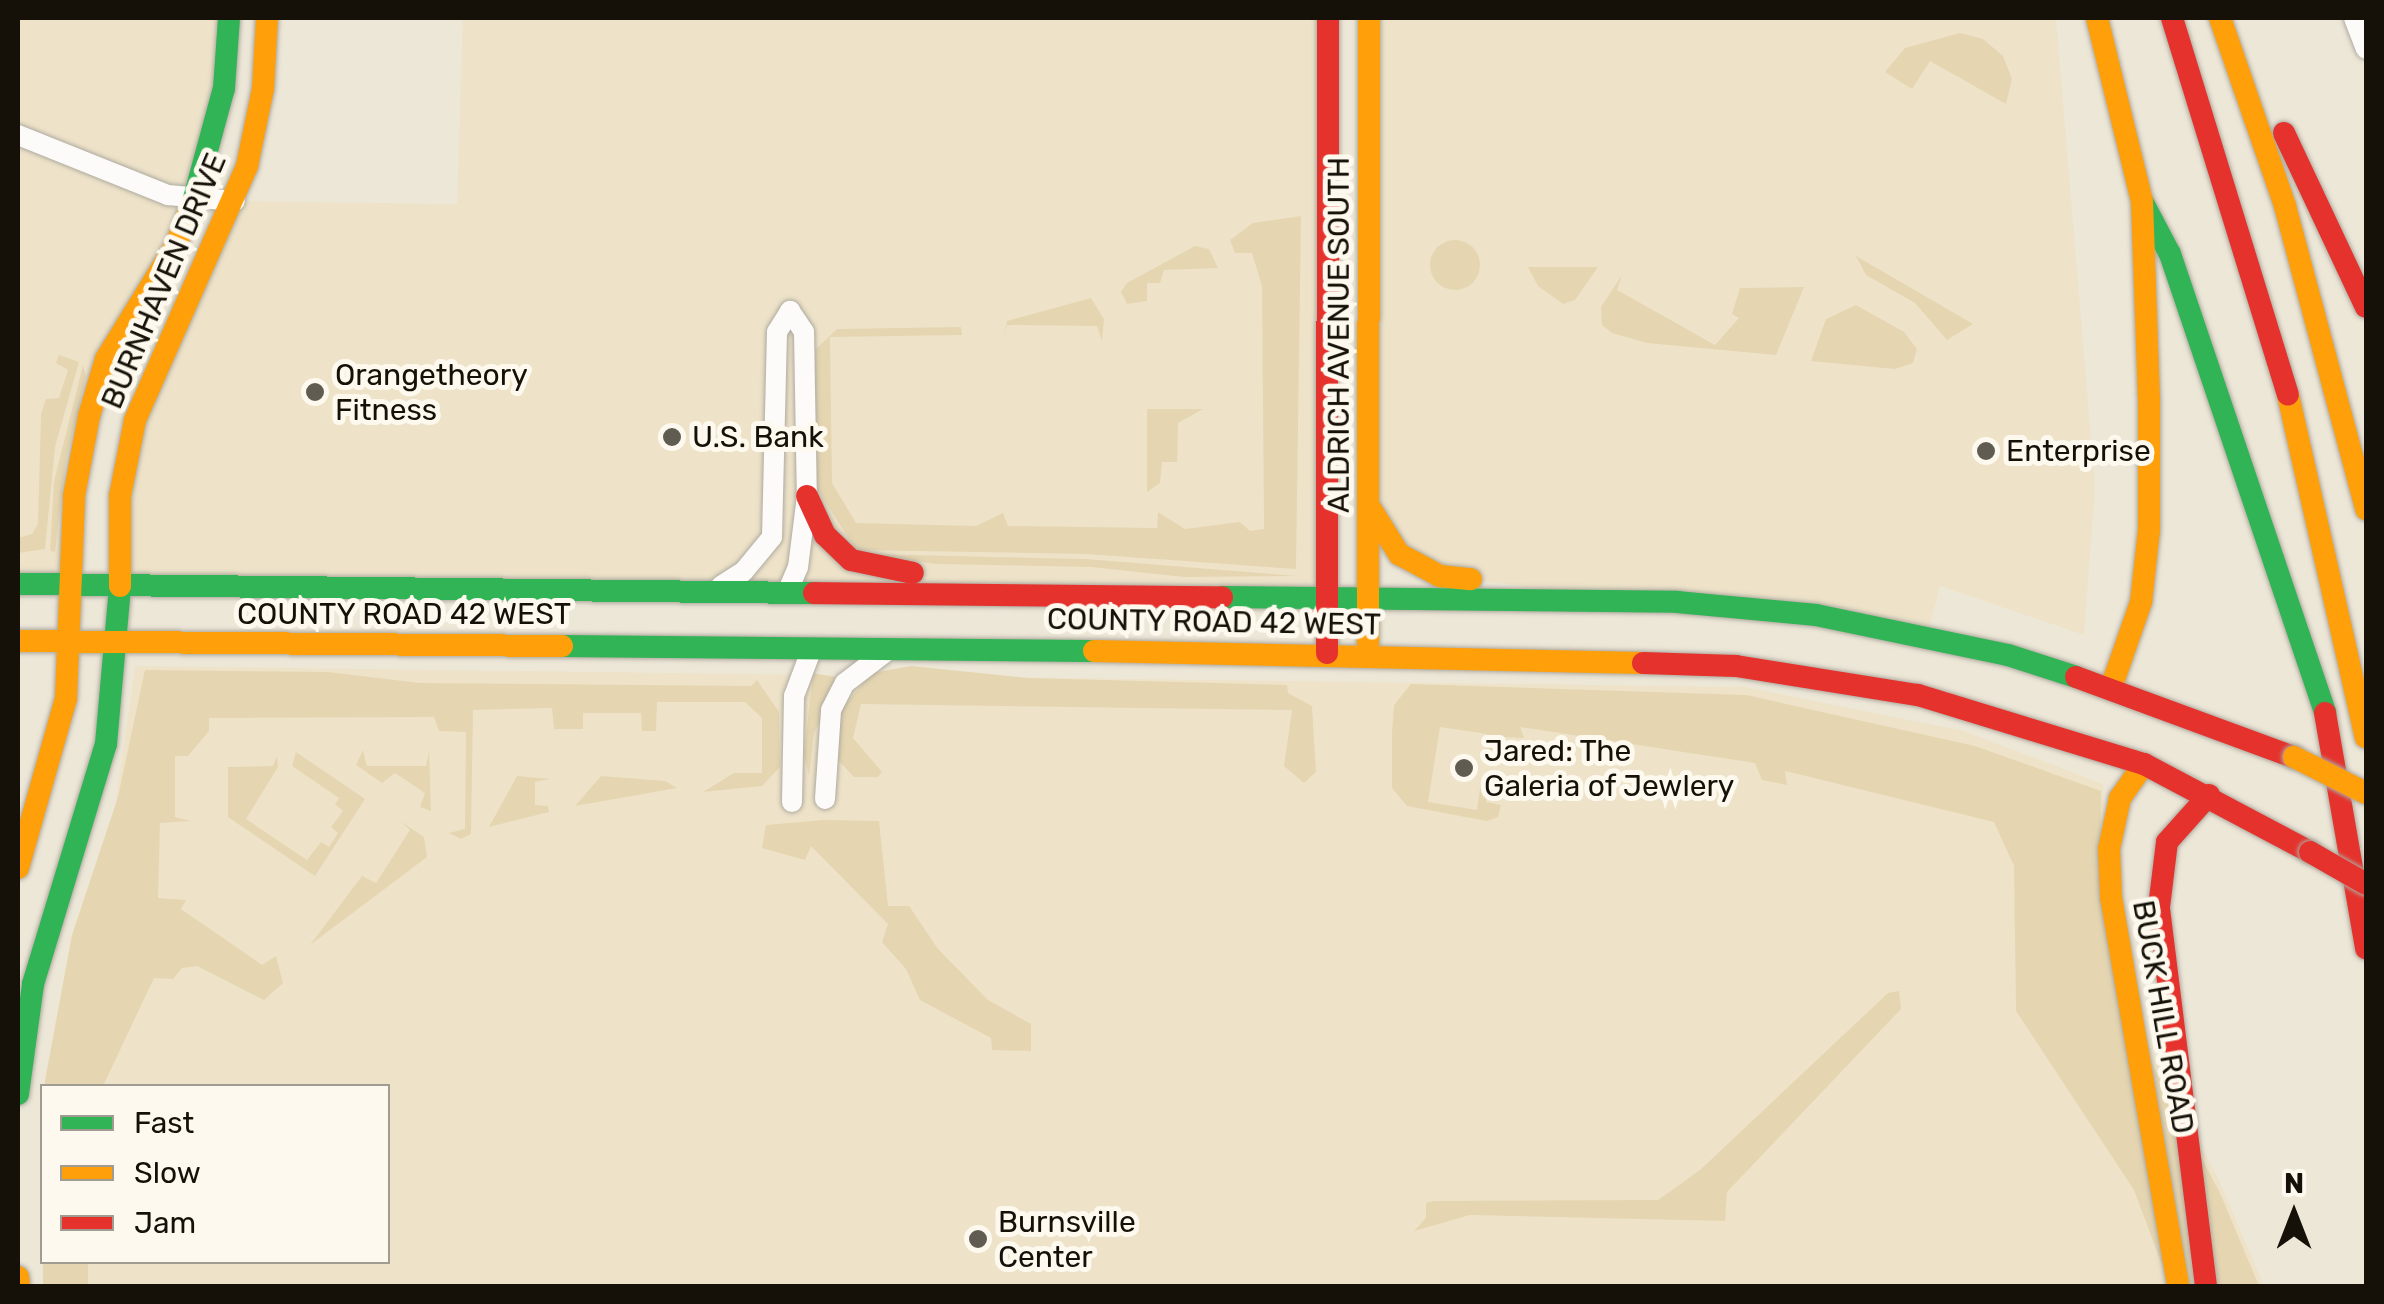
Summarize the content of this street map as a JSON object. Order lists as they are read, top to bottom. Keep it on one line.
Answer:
{"streets":{"main road":["BURNHAVEN DRIVE","ALDRICH AVENUE SOUTH","COUNTY ROAD 42 WEST","BUCK HILL ROAD"]},"crossings":[["BURNHAVEN DRIVE","COUNTY ROAD 42 WEST"],["ALDRICH AVENUE SOUTH","COUNTY ROAD 42 WEST"],["COUNTY ROAD 42 WEST","BUCK HILL ROAD"]],"places":["Orangetheory Fitness","U.S. Bank","Enterprise","Jared: The Galeria of Jewlery","Burnsville Center"],"legend":["Fast","Slow","Jam"],"north":"top"}
